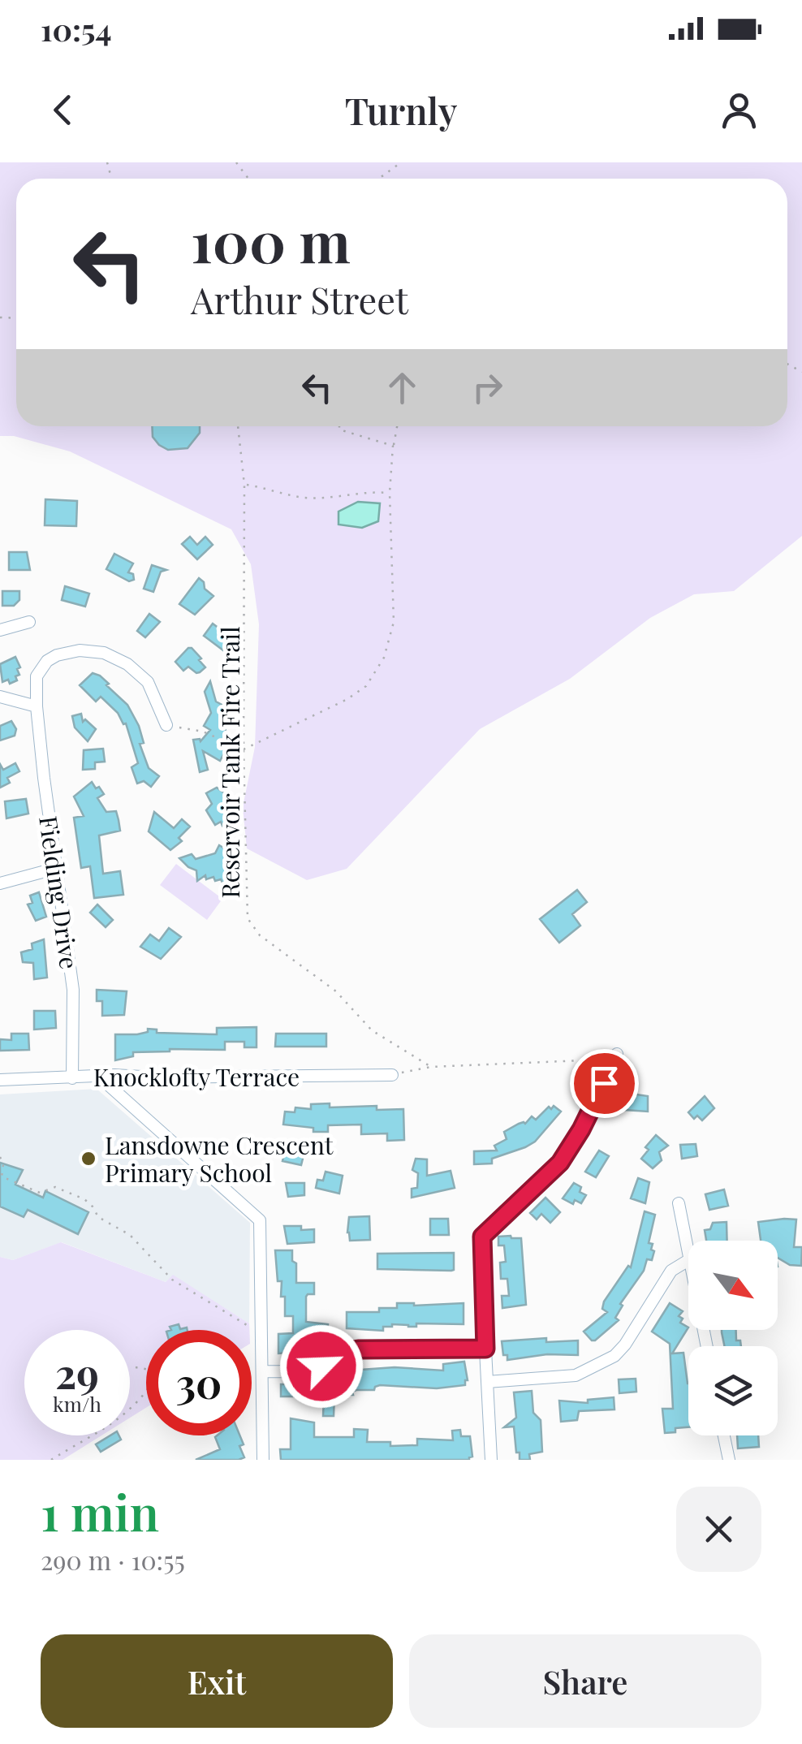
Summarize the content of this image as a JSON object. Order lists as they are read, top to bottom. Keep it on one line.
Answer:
{"streets":{"street":["Fielding Drive","Knocklofty Terrace"],"path":["Reservoir Tank Fire Trail"]},"crossings":[["Fielding Drive","Knocklofty Terrace"]],"places":["Lansdowne Crescent Primary School"],"north":"bottom right","page":{"status":"10:54","header":"Turnly","turn":["100 m","Arthur Street"],"speed":"29 km/h","limit":"30","heading":["1 min","290 m · 10:55"],"buttons":["Exit","Share"]}}
